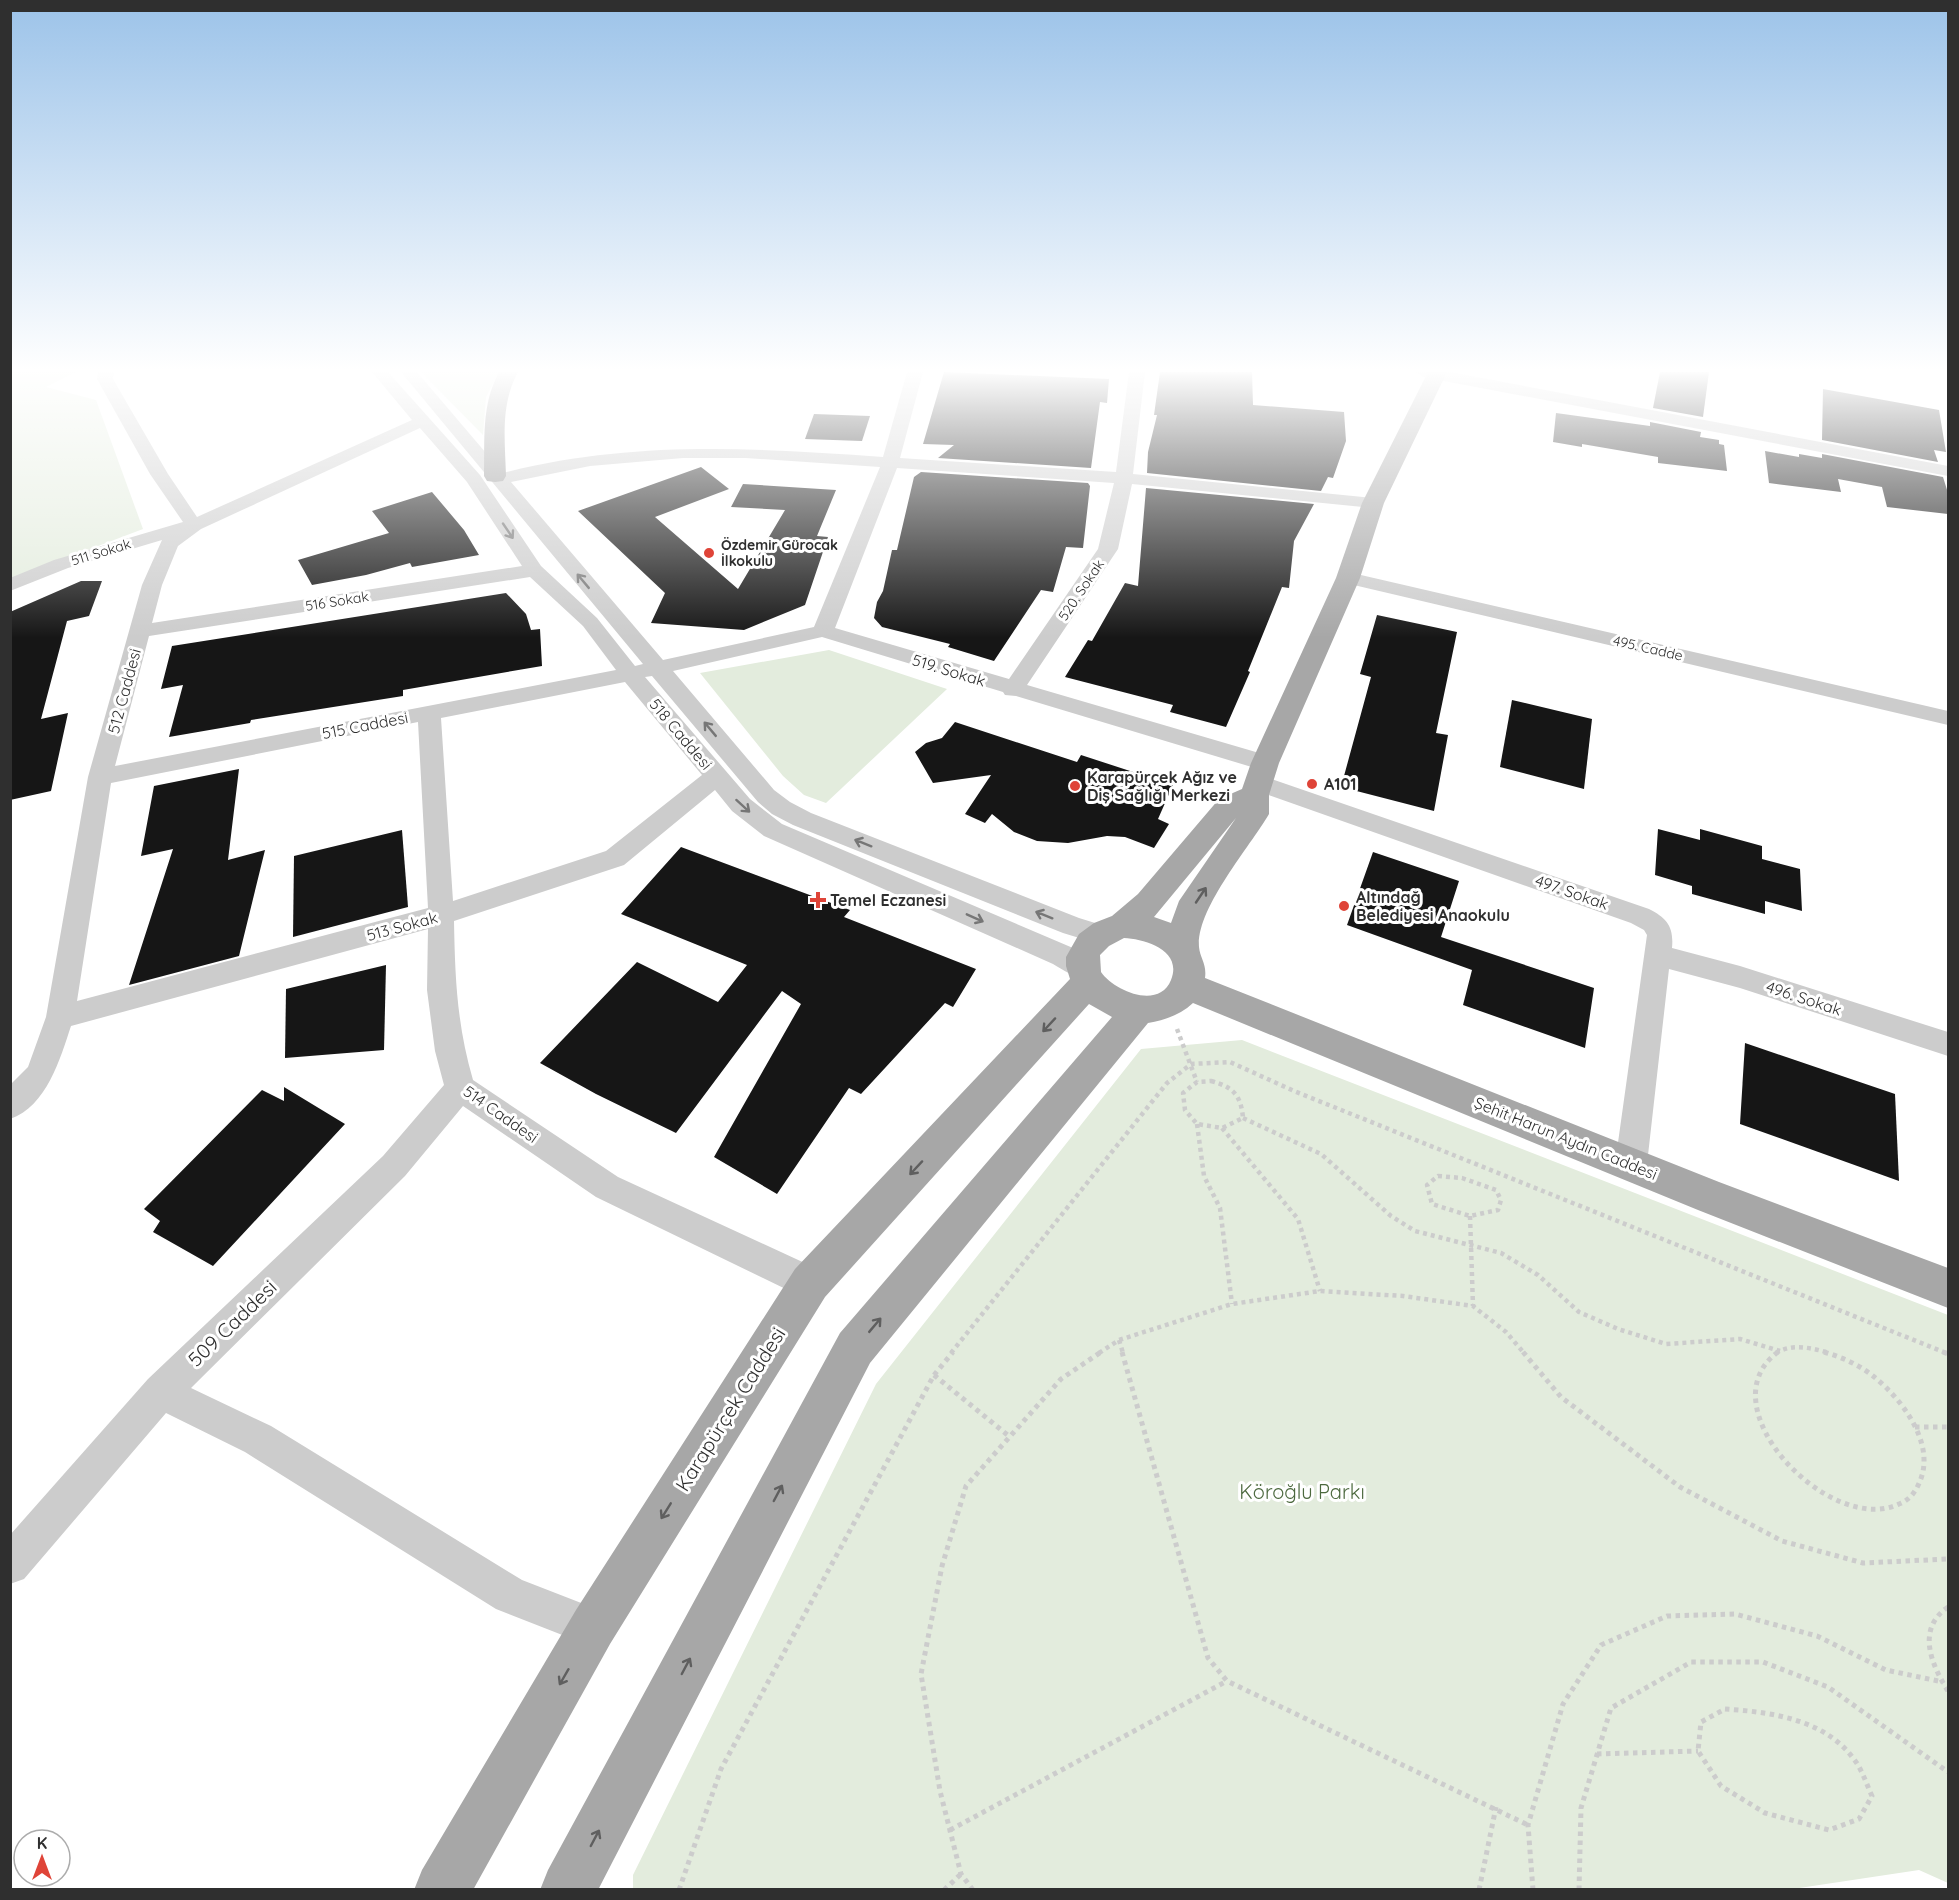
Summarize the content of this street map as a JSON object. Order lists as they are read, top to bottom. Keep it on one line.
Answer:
{"streets":{"main road":["Şehit Harun Aydın Caddesi","Karapürçek Caddesi"],"street":["511 Sokak","520. Sokak","516 Sokak","495. Cadde","519. Sokak","512 Caddesi","515 Caddesi","518 Caddesi","497. Sokak","513 Sokak","496. Sokak","514 Caddesi","509 Caddesi"]},"crossings":[["511 Sokak","512 Caddesi"],["520. Sokak","519. Sokak"],["516 Sokak","512 Caddesi"],["516 Sokak","518 Caddesi"],["519. Sokak","515 Caddesi"],["519. Sokak","518 Caddesi"],["519. Sokak","497. Sokak"],["512 Caddesi","515 Caddesi"],["512 Caddesi","513 Sokak"],["515 Caddesi","518 Caddesi"],["515 Caddesi","514 Caddesi"],["518 Caddesi","513 Sokak"],["518 Caddesi","Şehit Harun Aydın Caddesi"],["518 Caddesi","Karapürçek Caddesi"],["497. Sokak","496. Sokak"],["497. Sokak","Şehit Harun Aydın Caddesi"],["513 Sokak","514 Caddesi"],["514 Caddesi","509 Caddesi"],["514 Caddesi","Karapürçek Caddesi"],["Şehit Harun Aydın Caddesi","Karapürçek Caddesi"]],"parks":["Köroğlu Parkı"],"places":{"other":["Özdemir Gürocak İlkokulu","A101","Karapürçek Ağız ve Diş Sağlığı Merkezi","Altındağ Belediyesi Anaokulu"],"health":["Temel Eczanesi"]},"north":"top"}
